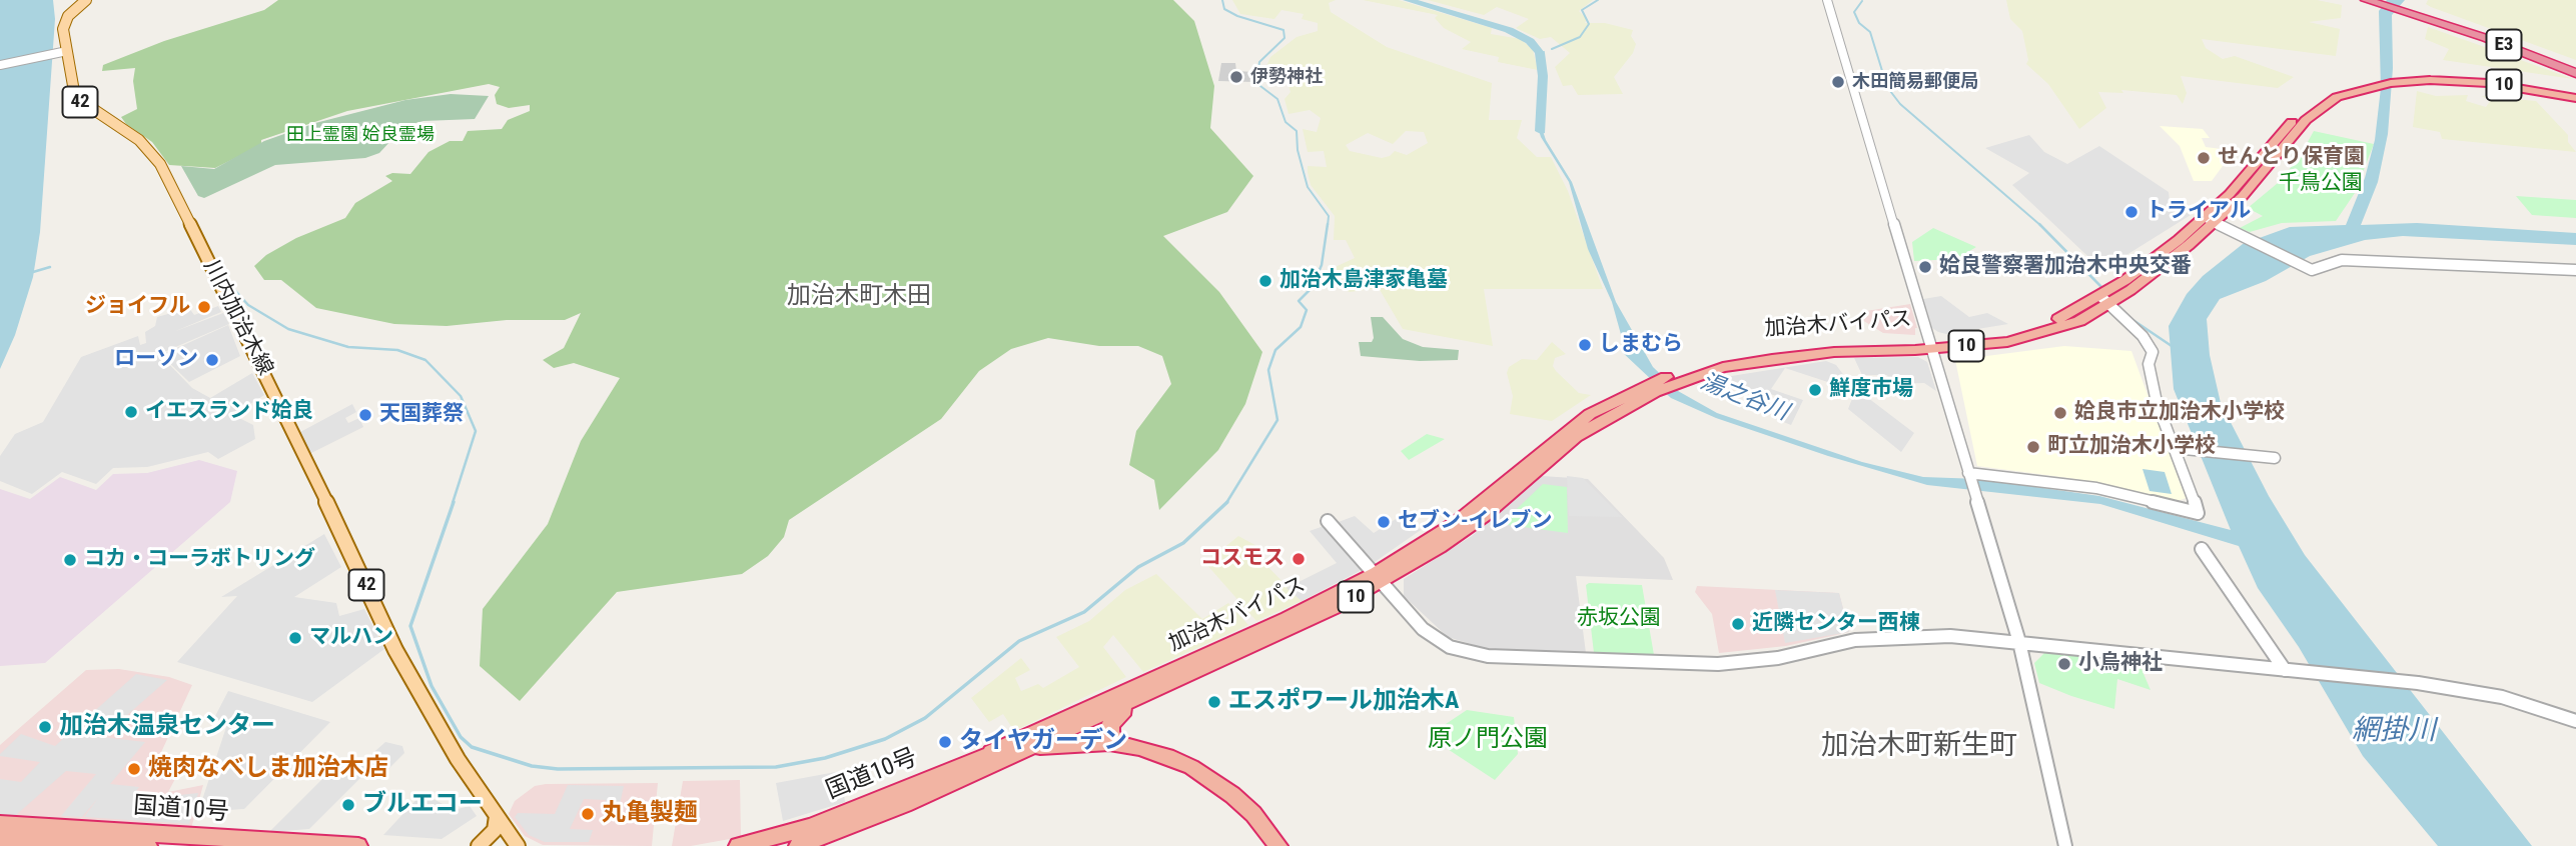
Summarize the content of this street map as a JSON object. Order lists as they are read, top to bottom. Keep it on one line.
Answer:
{"streets":{"highway":["E3","10","加治木バイパス","国道10号"],"main road":["42","川内加治木線"]},"crossings":[["10","加治木バイパス"],["10","国道10号"],["加治木バイパス","国道10号"]],"districts":["加治木町木田","加治木町新生町"],"water":["湯之谷川","網掛川"],"parks":["田上霊園 姶良霊場","千鳥公園","赤坂公園","原ノ門公園"],"places":["伊勢神社","木田簡易郵便局","せんとり保育園","トライアル","姶良警察署加治木中央交番","加治木島津家亀墓","ジョイフル","しまむら","ローソン","鮮度市場","イエスランド姶良","姶良市立加治木小学校","天国葬祭","町立加治木小学校","セブン-イレブン","コスモス","コカ・コーラボトリング","近隣センター西棟","マルハン","小烏神社","エスポワール加治木A","加治木温泉センター","タイヤガーデン","焼肉なべしま加治木店","ブルエコー","丸亀製麺"]}
